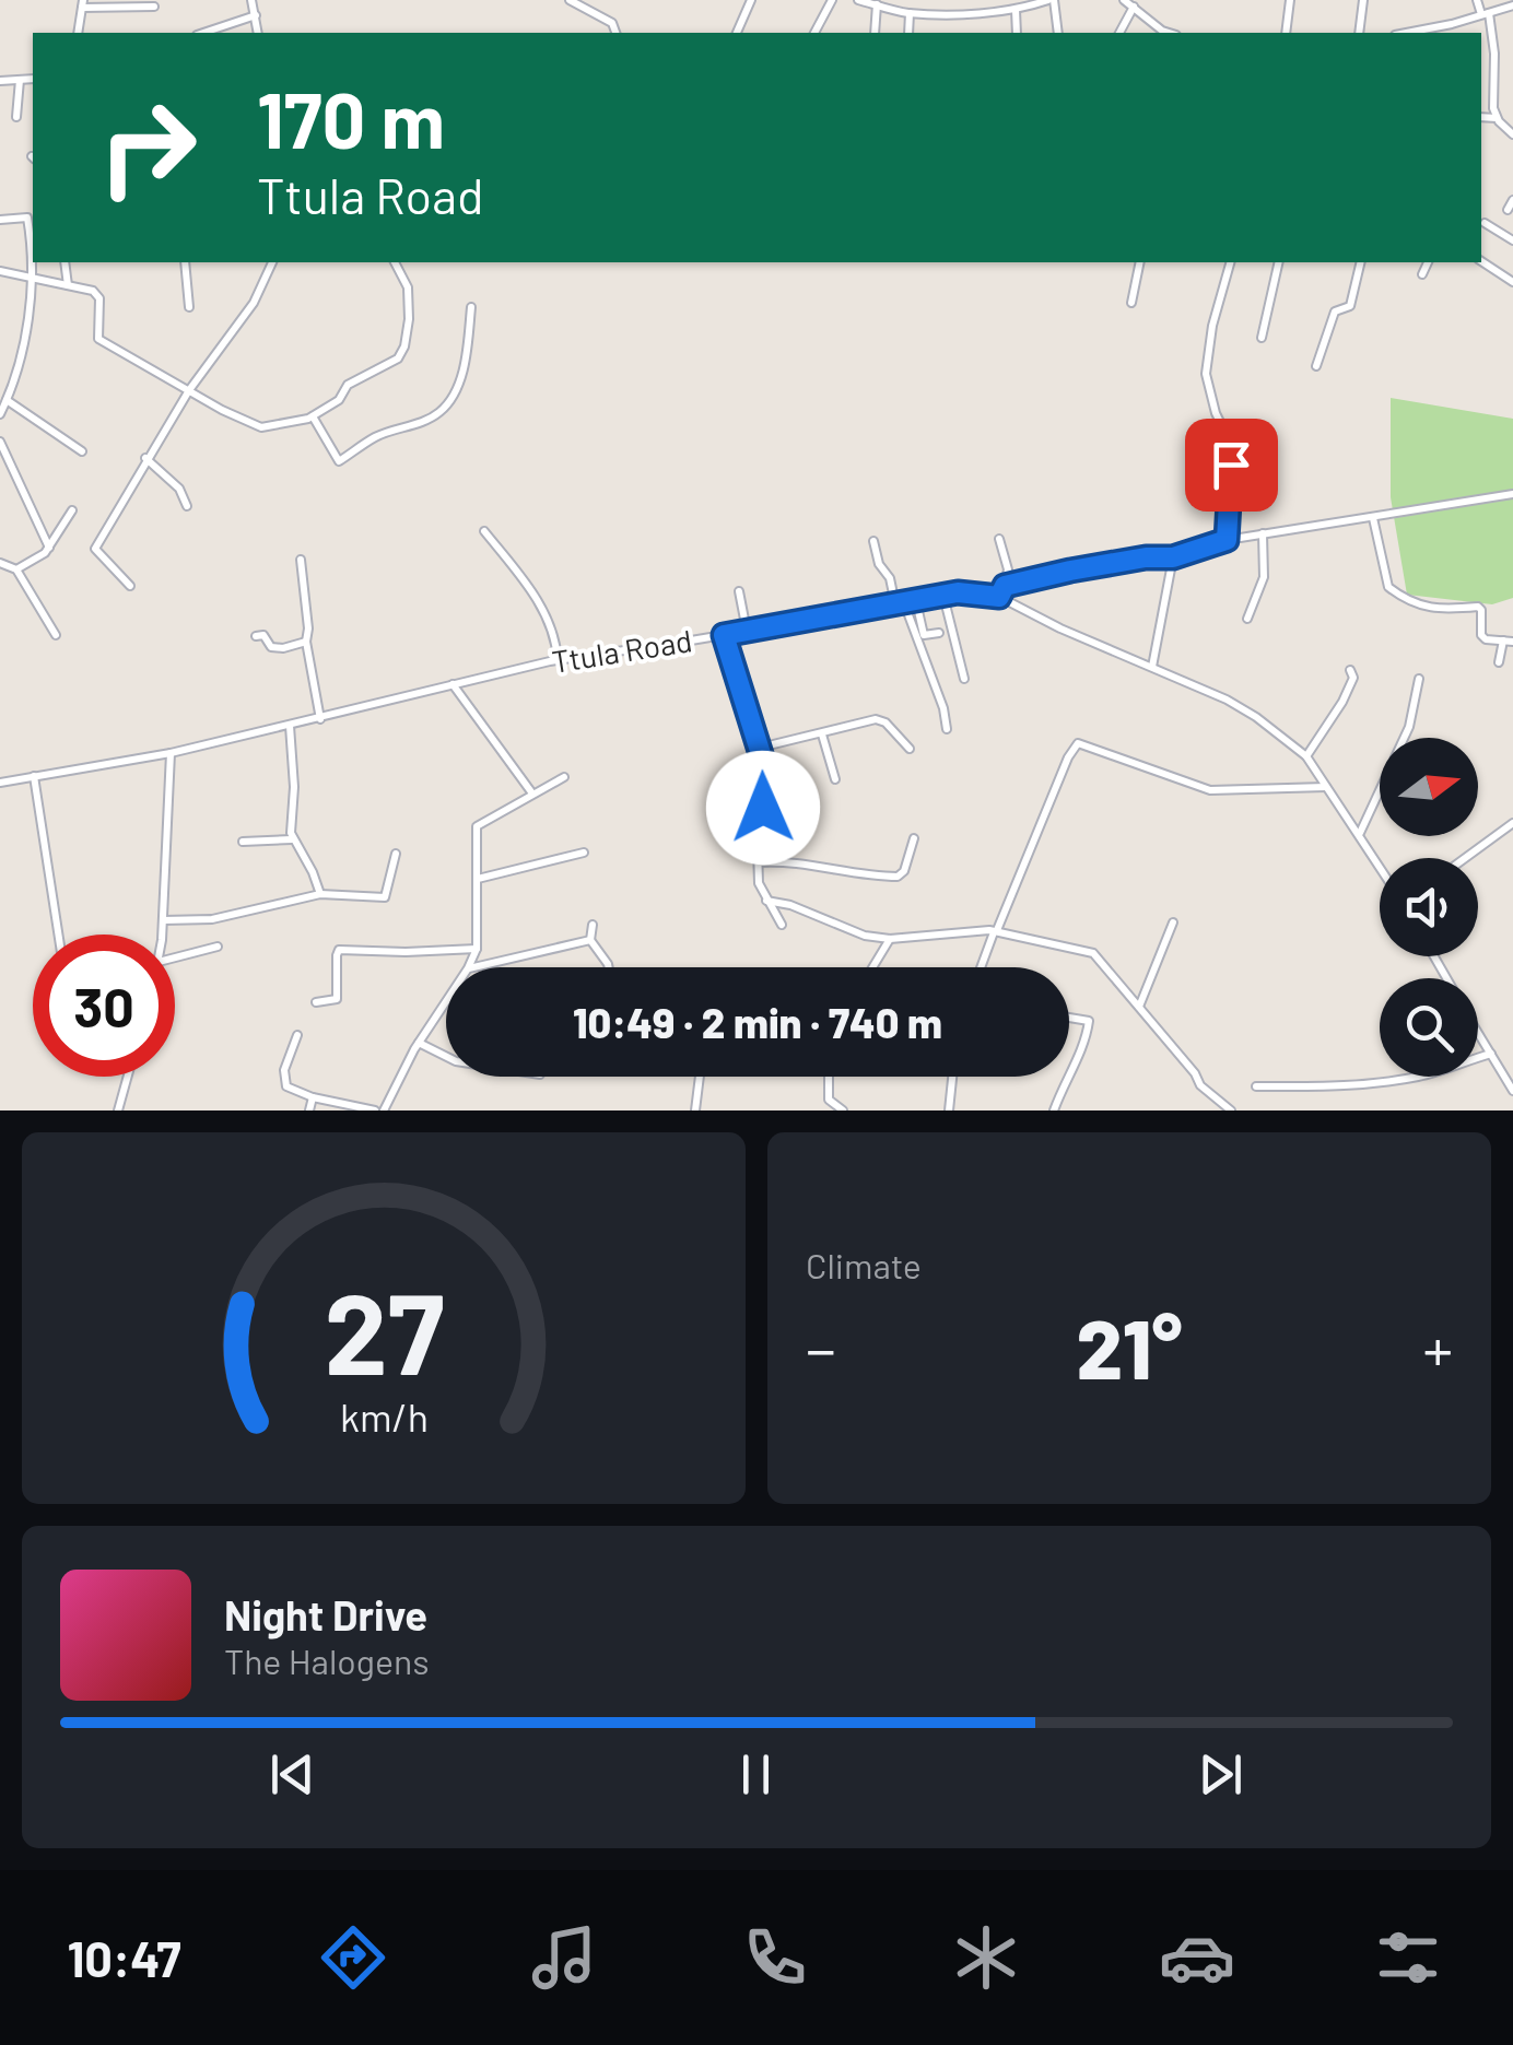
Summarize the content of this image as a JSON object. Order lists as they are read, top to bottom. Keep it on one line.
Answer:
{"streets":{"street":["Ttula Road"]},"north":"right","page":{"turn":["170 m","Ttula Road"],"limit":"30","trip":"10:49 · 2 min · 740 m","tile":"Climate","heat":["−","21°","+"],"song":["Night Drive","The Halogens"],"tabs":"10:47","gauge":["27","km/h"]}}
